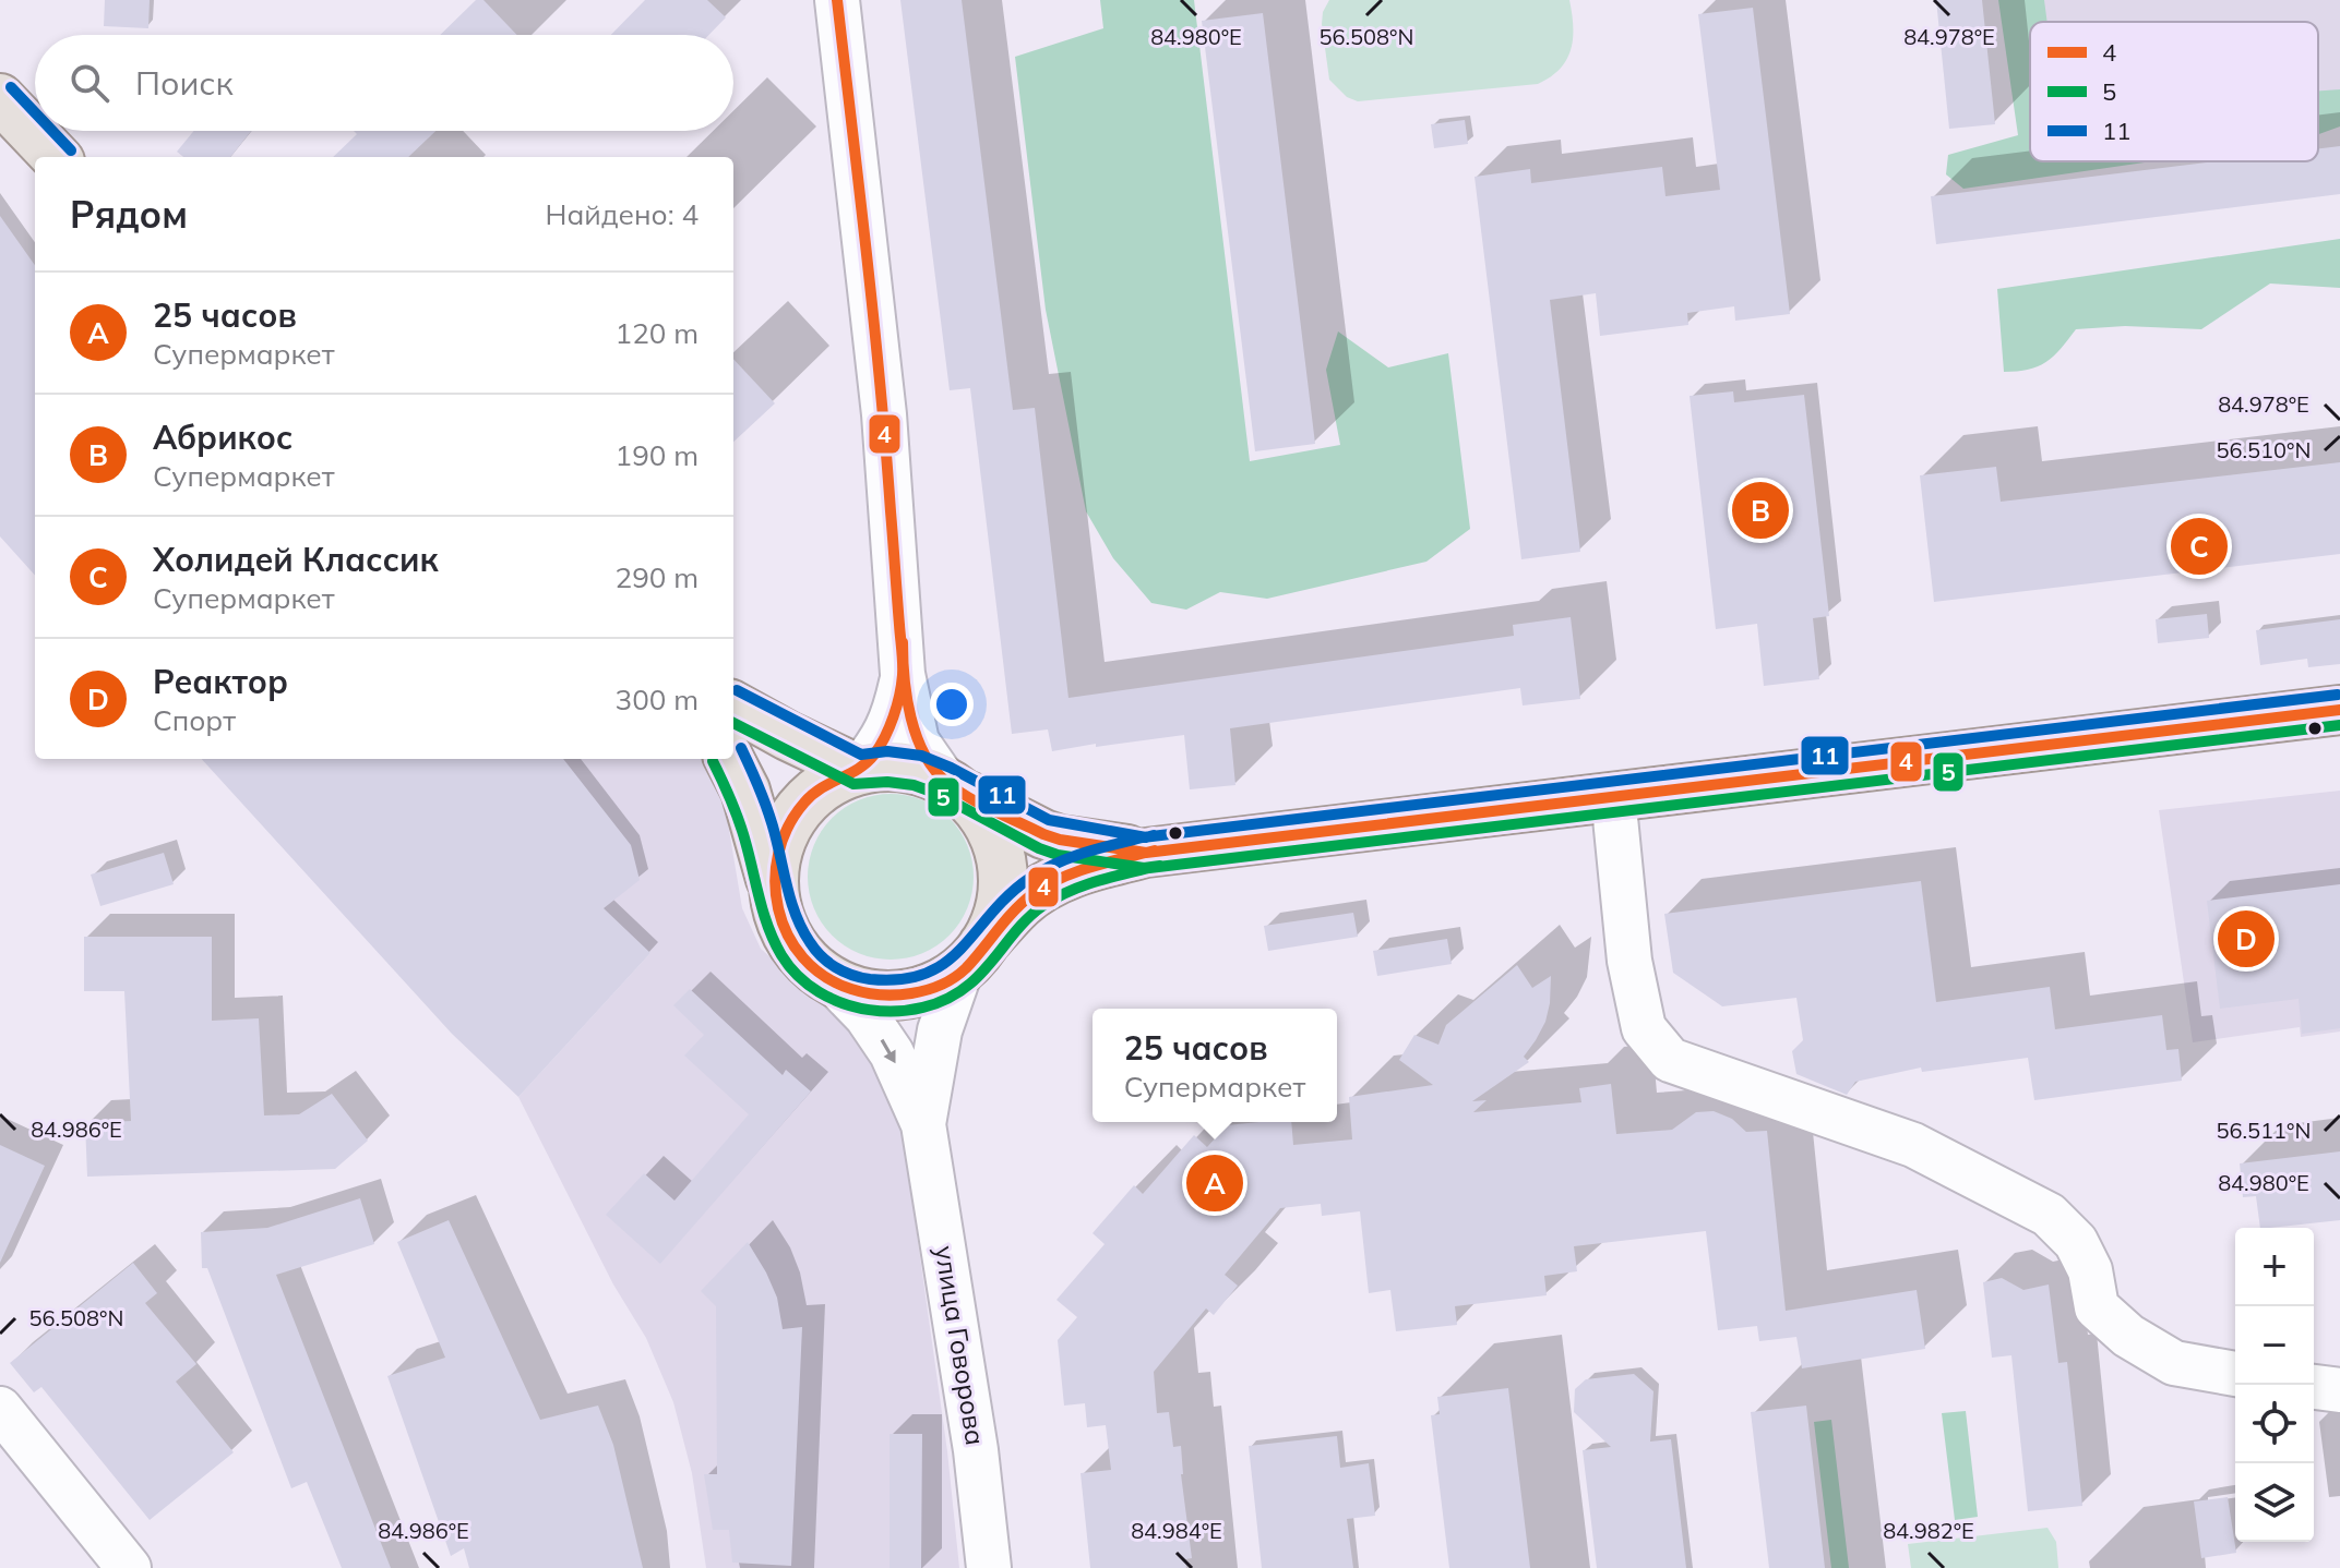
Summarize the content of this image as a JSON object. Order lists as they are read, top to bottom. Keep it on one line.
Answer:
{"streets":{"street":["улица Говорова"]},"lines":["transit line 4","transit line 11","transit line 5"],"legend":["4","5","11"],"page":{"search":"Поиск","heading":["Рядом","Найдено: 4"],"list":[{"mark":"A","name":"25 часов","note":"Супермаркет","value":"120 m"},{"mark":"B","name":"Абрикос","note":"Супермаркет","value":"190 m"},{"mark":"C","name":"Холидей Классик","note":"Супермаркет","value":"290 m"},{"mark":"D","name":"Реактор","note":"Спорт","value":"300 m"}],"pins":["B","C","D","A"],"popup":["25 часов","Супермаркет"],"map_buttons":["+","−"]},"coordinates":["56.508°N","84.980°E","84.978°E","56.510°N","84.986°E","56.511°N","84.984°E","84.982°E"]}
